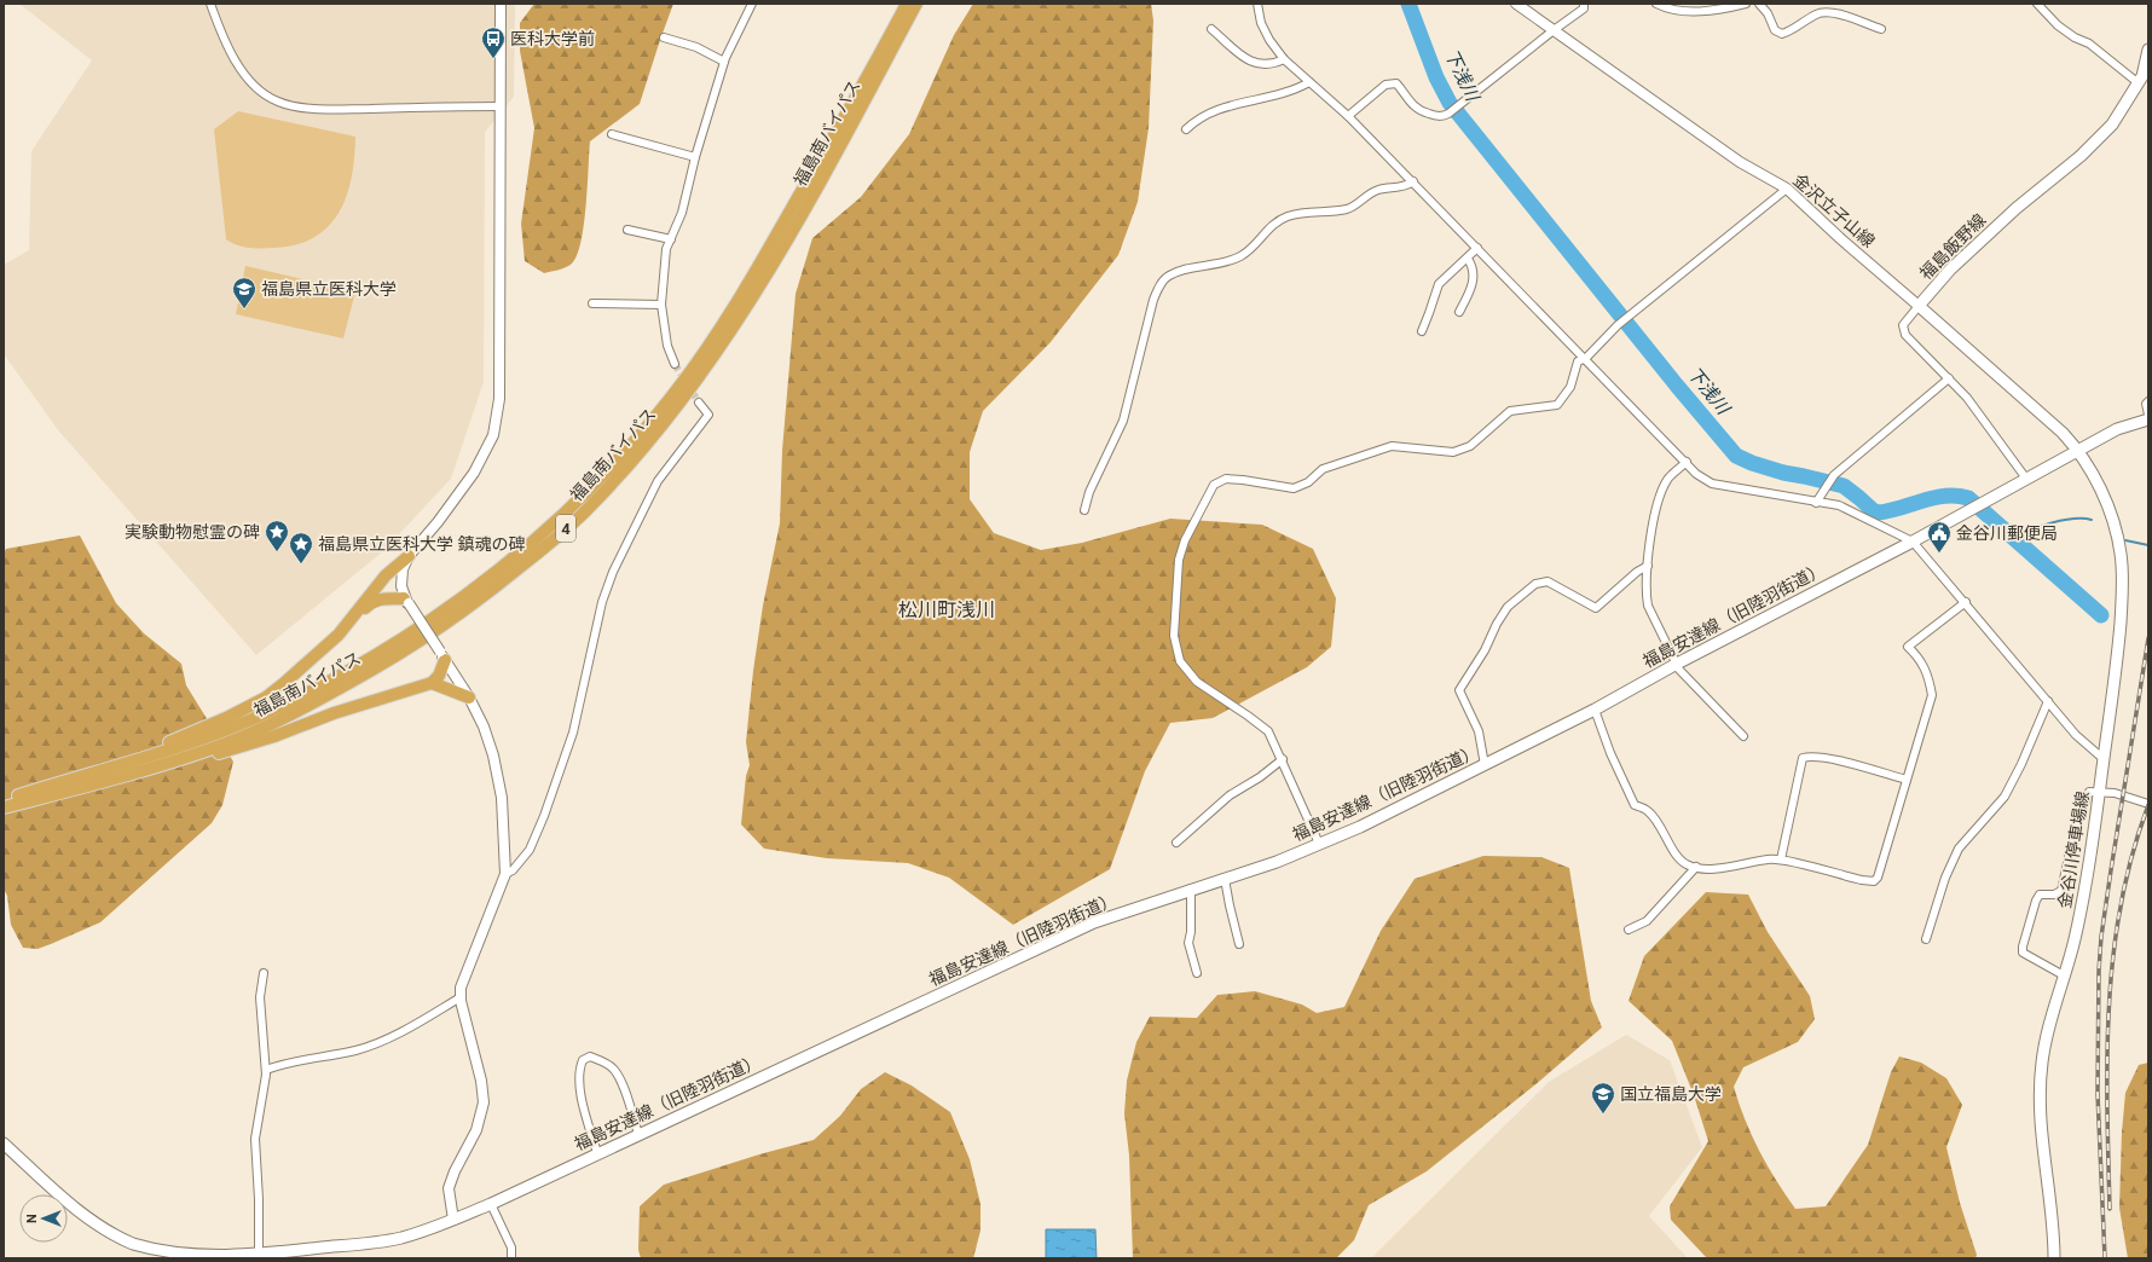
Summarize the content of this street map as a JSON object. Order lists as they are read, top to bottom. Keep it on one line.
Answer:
{"streets":{"highway":["福島南バイパス","4"],"main road":["福島飯野線","福島安達線（旧陸羽街道）","金谷川停車場線"],"street":["金沢立子山線"]},"crossings":[["金沢立子山線","福島飯野線"],["福島飯野線","福島安達線（旧陸羽街道）"],["福島飯野線","金谷川停車場線"],["福島安達線（旧陸羽街道）","金谷川停車場線"]],"districts":["松川町浅川"],"water":["下浅川"],"places":{"bus stop":["医科大学前"],"school or university":["福島県立医科大学","国立福島大学"],"place":["実験動物慰霊の碑","福島県立医科大学 鎮魂の碑"],"public building":["金谷川郵便局"]},"north":"left"}
